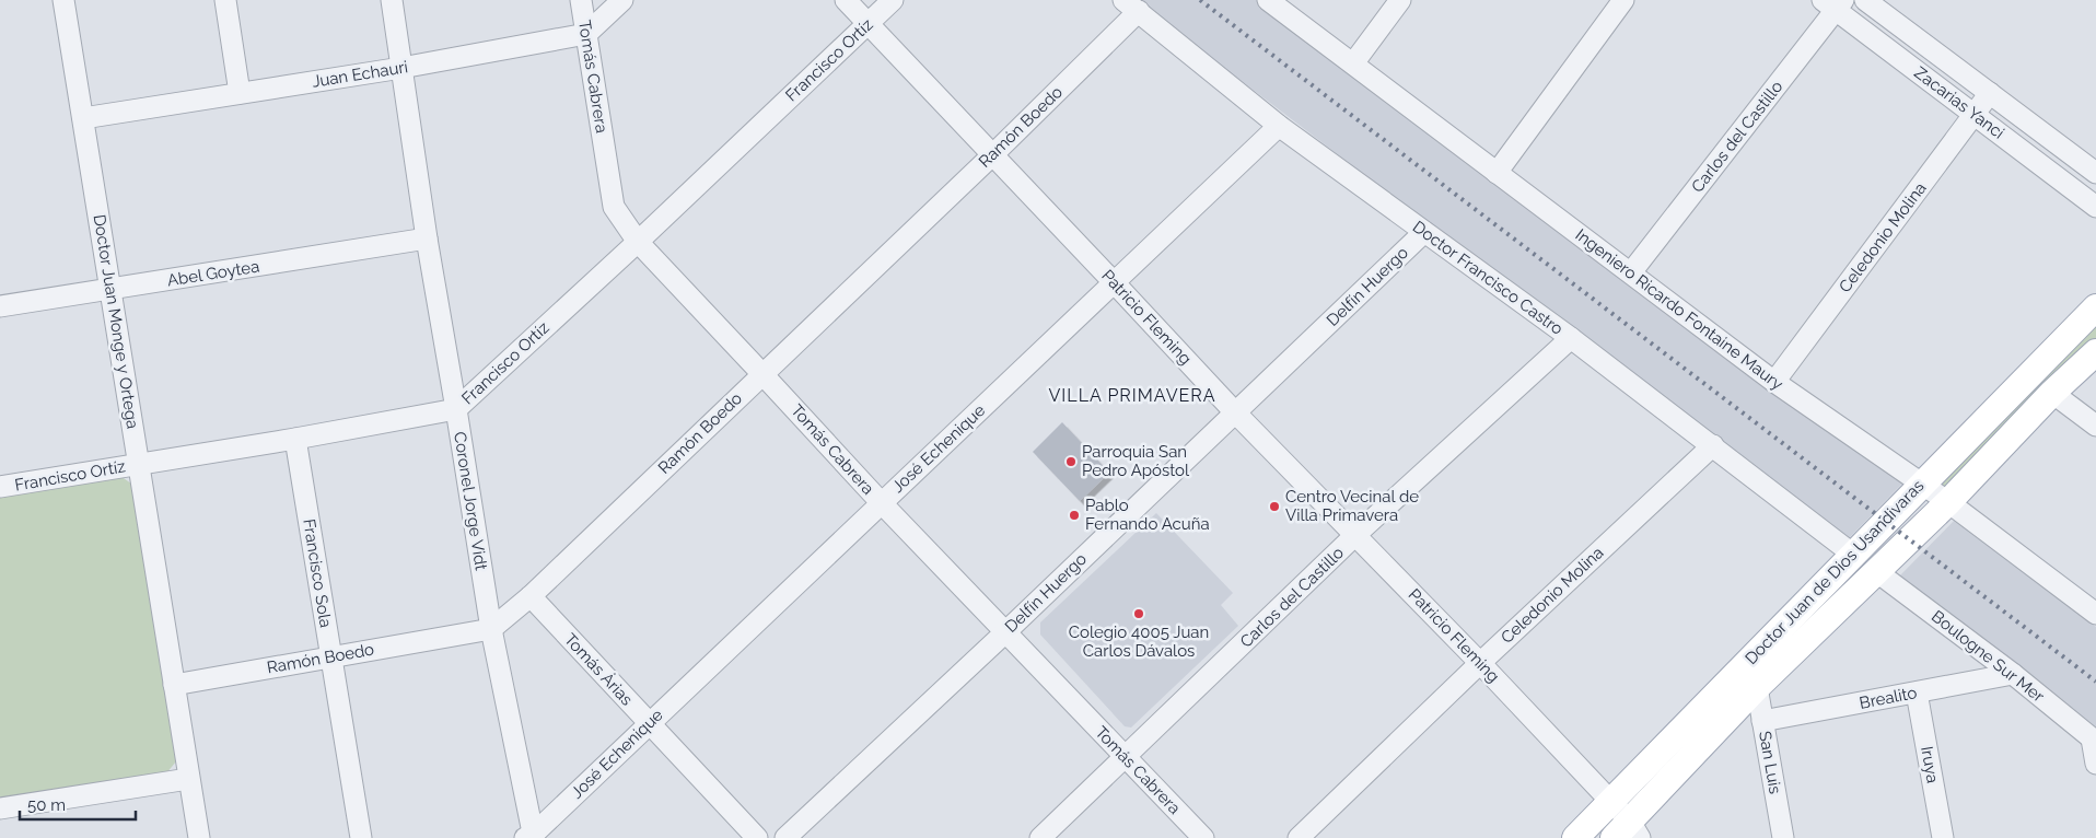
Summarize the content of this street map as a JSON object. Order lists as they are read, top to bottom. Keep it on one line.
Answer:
{"streets":{"main road":["Doctor Juan de Dios Usandivaras"],"street":["Francisco Ortíz","Juan Echauri","Tomás Cabrera","Zacarias Yanci","Ramón Boedo","Carlos del Castillo","Celedonio Molina","Abel Goytea","Doctor Francisco Castro","Delfín Huergo","Ingeniero Ricardo Fontaine Maury","Patricio Fleming","Doctor Juan Monge y Ortega","José Echenique","Coronel Jorge Vidt","Francisco Sola","Boulogne Sur Mer","Tomás Árias","Brealito","San Luis","Iruya"]},"crossings":[["Francisco Ortíz","Tomás Cabrera"],["Francisco Ortíz","Patricio Fleming"],["Francisco Ortíz","Doctor Juan Monge y Ortega"],["Francisco Ortíz","Coronel Jorge Vidt"],["Francisco Ortíz","Francisco Sola"],["Juan Echauri","Tomás Cabrera"],["Juan Echauri","Doctor Juan Monge y Ortega"],["Juan Echauri","Coronel Jorge Vidt"],["Tomás Cabrera","Ramón Boedo"],["Tomás Cabrera","Carlos del Castillo"],["Tomás Cabrera","Delfín Huergo"],["Tomás Cabrera","José Echenique"],["Zacarias Yanci","Carlos del Castillo"],["Zacarias Yanci","Celedonio Molina"],["Ramón Boedo","Doctor Francisco Castro"],["Ramón Boedo","Patricio Fleming"],["Ramón Boedo","Doctor Juan Monge y Ortega"],["Ramón Boedo","Coronel Jorge Vidt"],["Ramón Boedo","Francisco Sola"],["Ramón Boedo","Tomás Árias"],["Carlos del Castillo","Doctor Francisco Castro"],["Carlos del Castillo","Ingeniero Ricardo Fontaine Maury"],["Carlos del Castillo","Patricio Fleming"],["Celedonio Molina","Doctor Francisco Castro"],["Celedonio Molina","Ingeniero Ricardo Fontaine Maury"],["Celedonio Molina","Patricio Fleming"],["Abel Goytea","Doctor Juan Monge y Ortega"],["Abel Goytea","Coronel Jorge Vidt"],["Doctor Francisco Castro","Delfín Huergo"],["Doctor Francisco Castro","José Echenique"],["Doctor Francisco Castro","Doctor Juan de Dios Usandivaras"],["Delfín Huergo","Patricio Fleming"],["Ingeniero Ricardo Fontaine Maury","Doctor Juan de Dios Usandivaras"],["Patricio Fleming","José Echenique"],["Patricio Fleming","Doctor Juan de Dios Usandivaras"],["José Echenique","Coronel Jorge Vidt"],["José Echenique","Tomás Árias"],["Doctor Juan de Dios Usandivaras","Boulogne Sur Mer"],["Doctor Juan de Dios Usandivaras","San Luis"],["Boulogne Sur Mer","Brealito"],["Brealito","San Luis"],["Brealito","Iruya"]],"districts":["VILLA PRIMAVERA"],"places":["Parroquia San Pedro Apóstol","Centro Vecinal de Villa Primavera","Pablo Fernando Acuña","Colegio 4005 Juan Carlos Dávalos"],"scale_bar":"50 m"}
